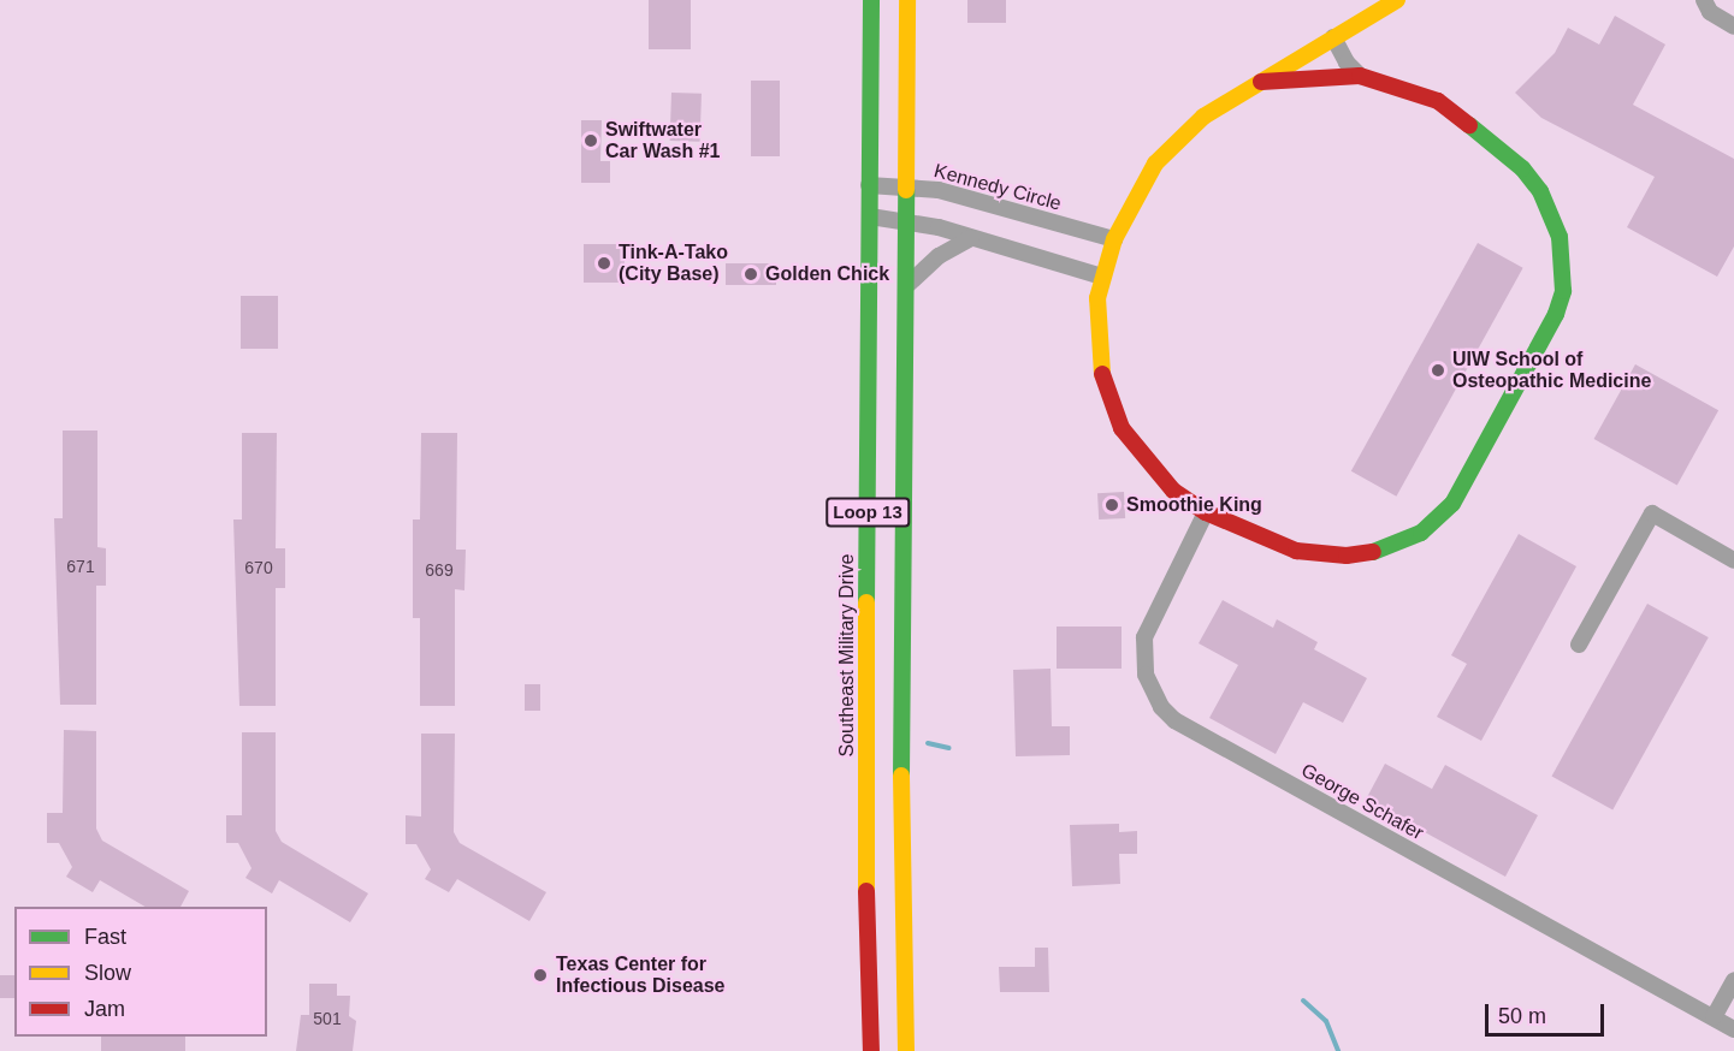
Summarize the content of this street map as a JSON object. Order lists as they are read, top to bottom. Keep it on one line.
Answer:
{"streets":{"main road":["Loop 13","Southeast Military Drive"],"street":["Kennedy Circle","George Schafer"]},"crossings":[["Kennedy Circle","Loop 13"],["Kennedy Circle","Southeast Military Drive"]],"places":["Swiftwater Car Wash #1","Tink-A-Tako (City Base)","Golden Chick","UIW School of Osteopathic Medicine","Smoothie King","Texas Center for Infectious Disease"],"house_numbers":["671","670","669","501"],"legend":["Fast","Slow","Jam"],"scale_bar":"50 m"}
